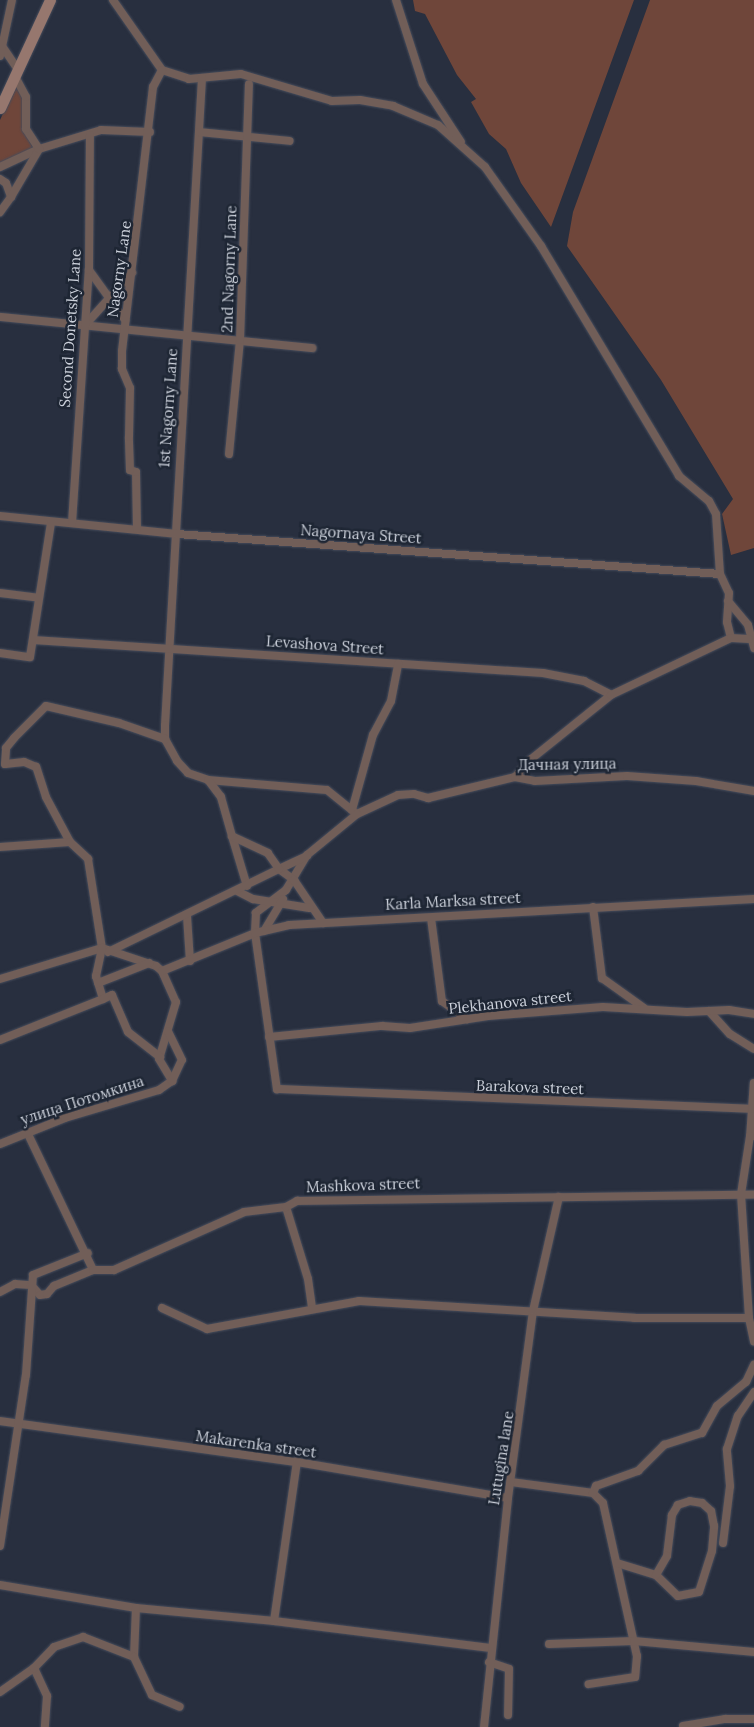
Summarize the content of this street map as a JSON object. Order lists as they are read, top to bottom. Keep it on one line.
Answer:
{"streets":{"street":["Nagorny Lane","2nd Nagorny Lane","Second Donetsky Lane","1st Nagorny Lane","Nagornaya Street","Levashova Street","Дачная улица","Karla Marksa street","Plekhanova street","Barakova street","улица Потомкина","Mashkova street","Makarenka street","Lutugina lane"]},"crossings":[["Nagorny Lane","Nagornaya Street"],["Second Donetsky Lane","Nagornaya Street"],["1st Nagorny Lane","Nagornaya Street"],["1st Nagorny Lane","Levashova Street"],["Plekhanova street","Barakova street"],["Mashkova street","Lutugina lane"],["Makarenka street","Lutugina lane"]]}
